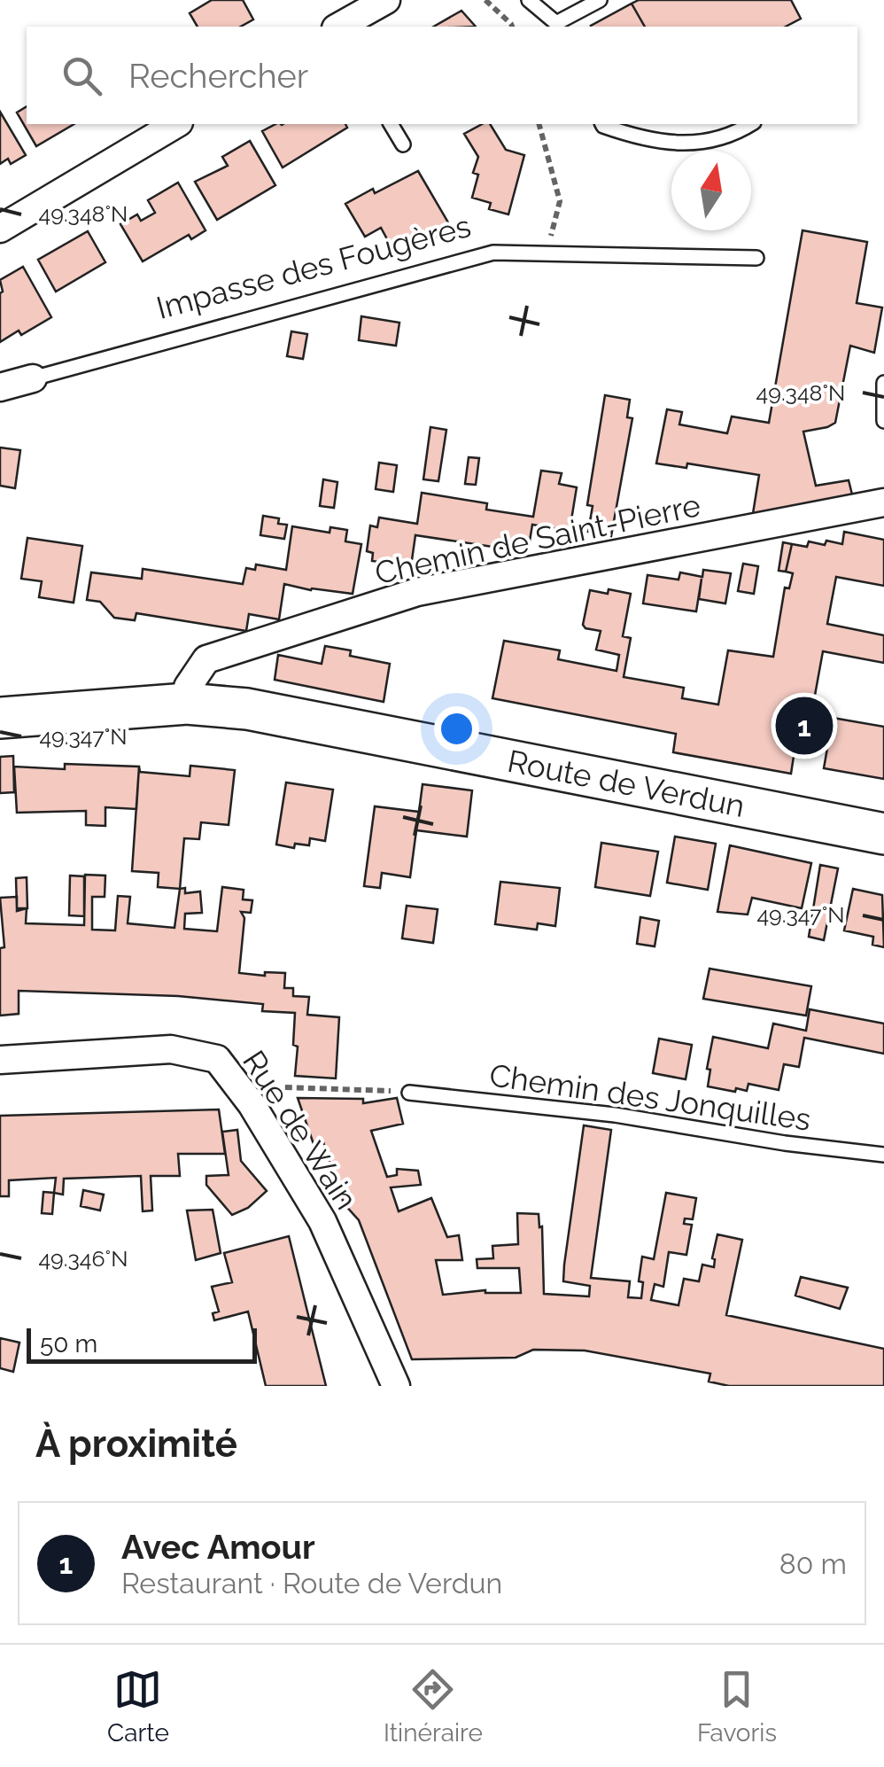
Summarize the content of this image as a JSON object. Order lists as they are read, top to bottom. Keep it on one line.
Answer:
{"streets":{"main road":["Route de Verdun"],"street":["Impasse des Fougères","Chemin de Saint-Pierre","Rue de Wain"],"lane":["Chemin des Jonquilles"]},"crossings":[["Chemin de Saint-Pierre","Route de Verdun"]],"scale_bar":"50 m","north":"top","page":{"search":"Rechercher","pins":"1","scale":"50 m","heading":"À proximité","list":[{"mark":"1","name":"Avec Amour","note":"Restaurant · Route de Verdun","value":"80 m"}],"nav":["Carte","Itinéraire","Favoris"]},"coordinates":["49.348°N","49.347°N","49.346°N"]}
